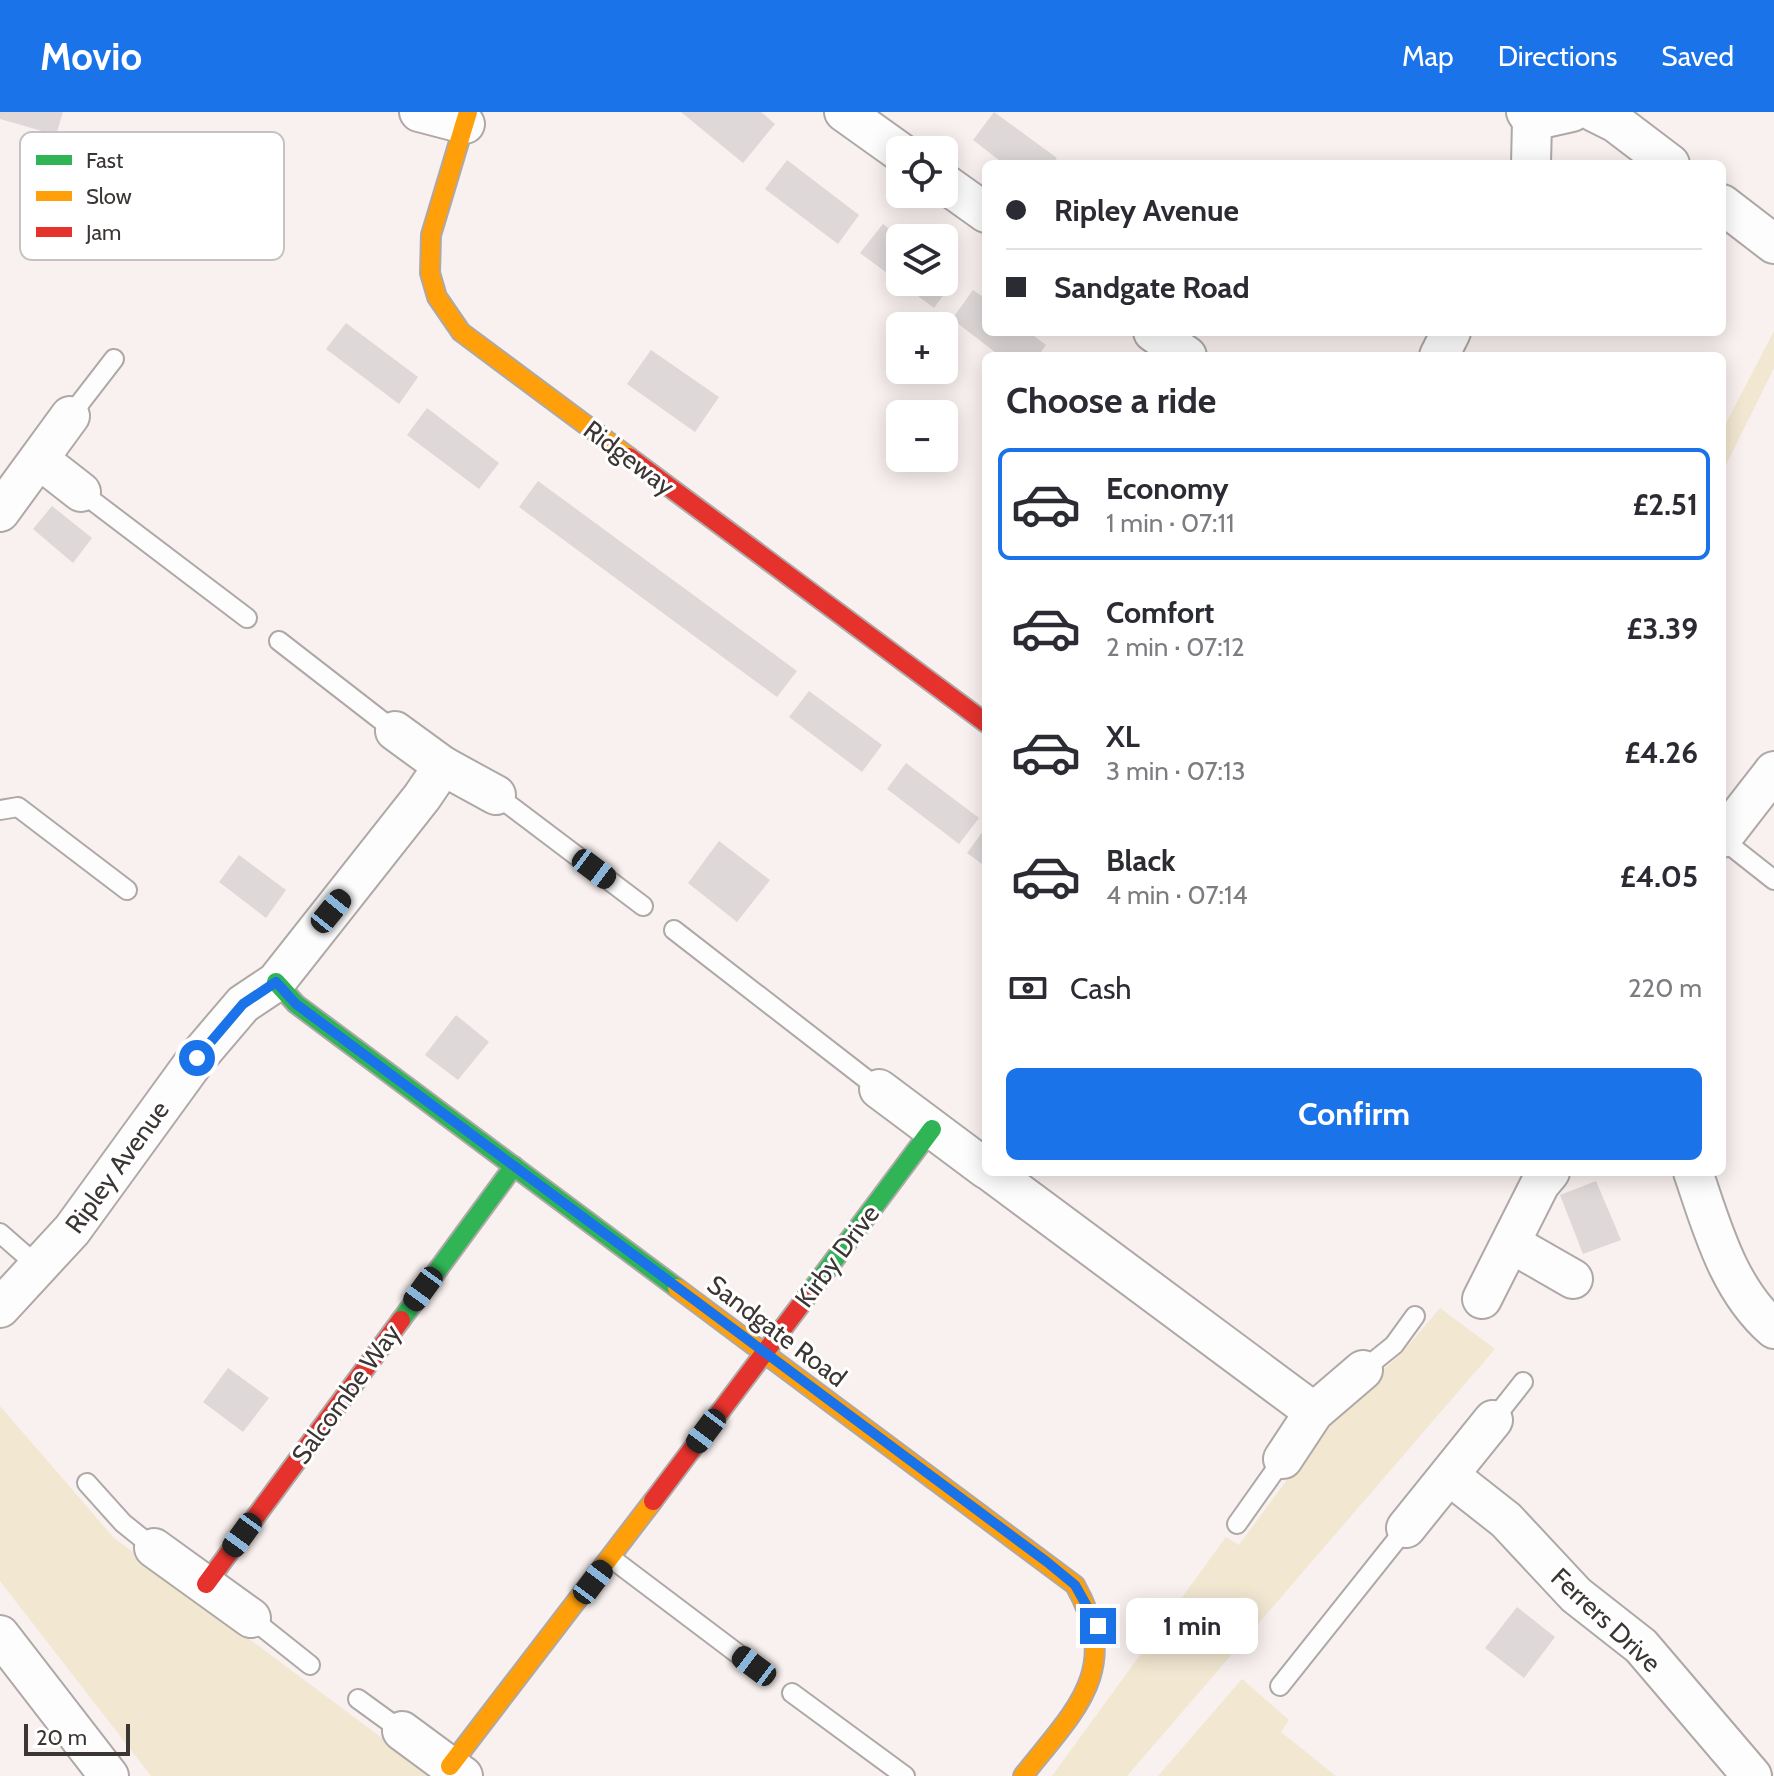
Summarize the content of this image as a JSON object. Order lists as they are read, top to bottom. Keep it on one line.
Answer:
{"streets":{"street":["Ridgeway","Ripley Avenue","Kirby Drive","Sandgate Road","Salcombe Way","Ferrers Drive"]},"crossings":[["Ripley Avenue","Sandgate Road"],["Kirby Drive","Sandgate Road"],["Sandgate Road","Salcombe Way"]],"legend":["Fast","Slow","Jam"],"scale_bar":"20 m","page":{"header":"Movio","nav":["Map","Directions","Saved"],"map_buttons":["+","−"],"banner":["Ripley Avenue","Sandgate Road"],"heading":"Choose a ride","list":[{"name":"Economy","note":"1 min · 07:11","value":"£2.51"},{"name":"Comfort","note":"2 min · 07:12","value":"£3.39"},{"name":"XL","note":"3 min · 07:13","value":"£4.26"},{"name":"Black","note":"4 min · 07:14","value":"£4.05"}],"pay":["Cash","220 m"],"buttons":"Confirm","bubble":"1 min","scale":"20 m"}}
